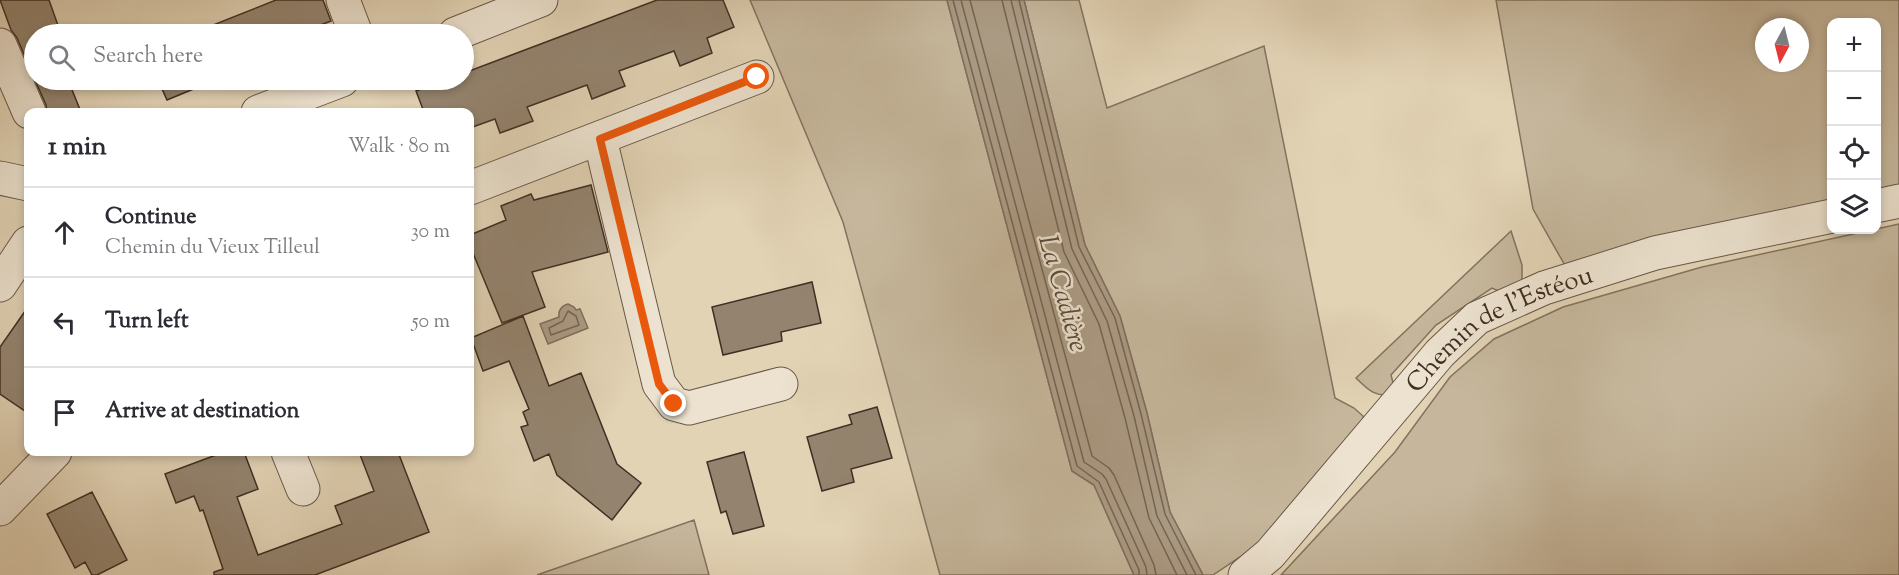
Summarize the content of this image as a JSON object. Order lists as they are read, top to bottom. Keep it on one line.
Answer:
{"streets":{"street":["Chemin de l'Estéou"]},"water":["La Cadière"],"north":"bottom","page":{"map_buttons":["+","−"],"search":"Search here","heading":["1 min","Walk · 80 m"],"list":[["Continue","Chemin du Vieux Tilleul","30 m"],["Turn left","50 m"],"Arrive at destination"]}}
